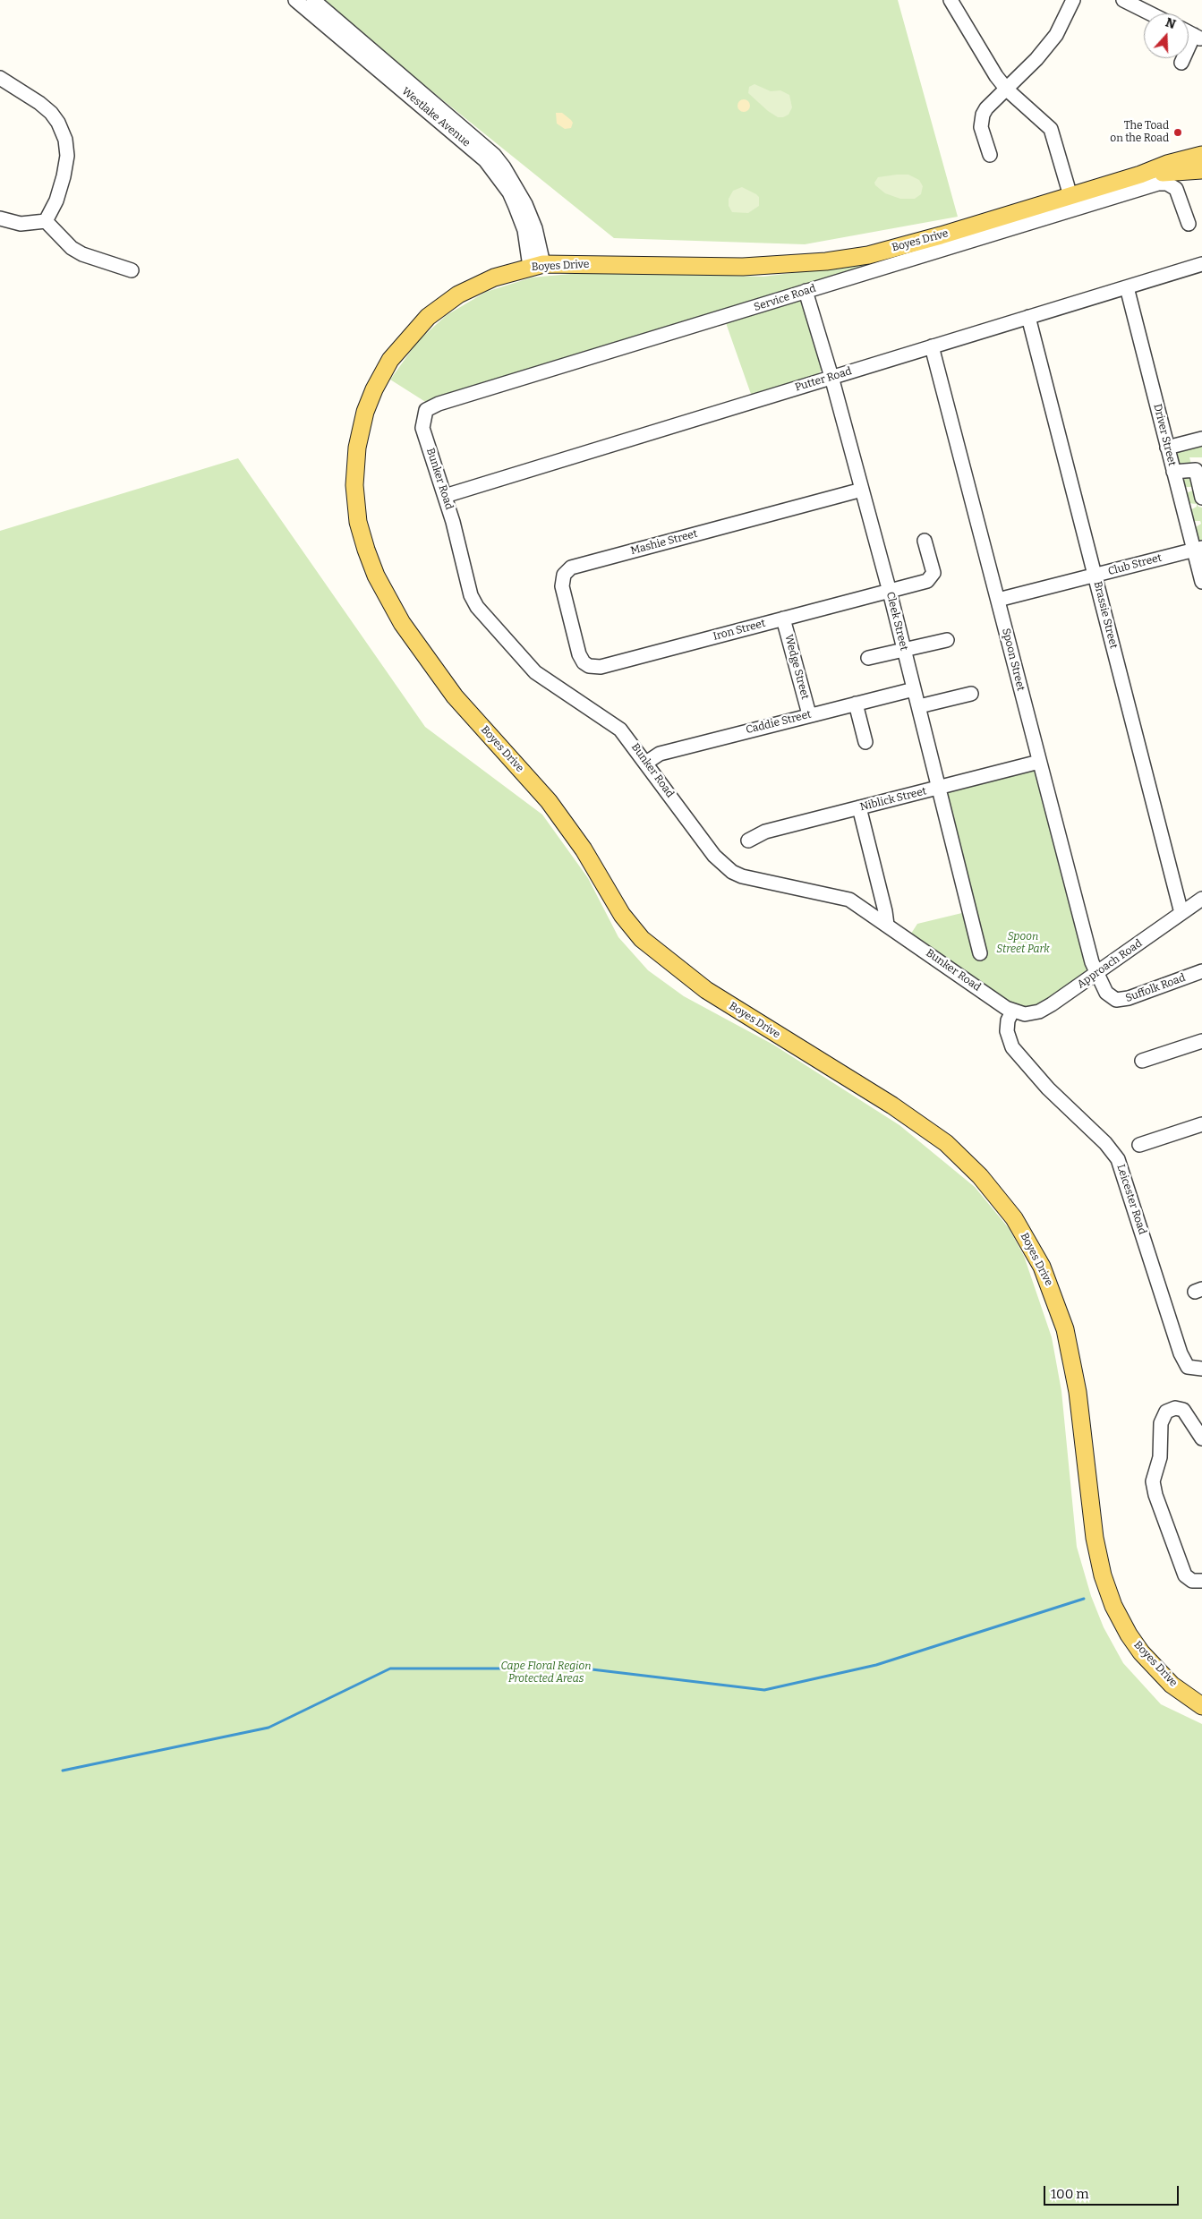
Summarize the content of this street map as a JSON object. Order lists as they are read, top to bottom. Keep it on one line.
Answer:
{"streets":{"main road":["Boyes Drive"],"street":["Westlake Avenue","Service Road","Putter Road","Driver Street","Bunker Road","Mashie Street","Club Street","Brassie Street","Cleek Street","Iron Street","Spoon Street","Wedge Street","Caddie Street","Niblick Street","Approach Road","Suffolk Road","Leicester Road"]},"crossings":[["Westlake Avenue","Boyes Drive"],["Boyes Drive","Service Road"],["Service Road","Bunker Road"],["Service Road","Cleek Street"],["Putter Road","Driver Street"],["Putter Road","Bunker Road"],["Putter Road","Brassie Street"],["Putter Road","Cleek Street"],["Putter Road","Spoon Street"],["Driver Street","Club Street"],["Bunker Road","Caddie Street"],["Bunker Road","Approach Road"],["Bunker Road","Leicester Road"],["Mashie Street","Cleek Street"],["Mashie Street","Iron Street"],["Club Street","Brassie Street"],["Club Street","Spoon Street"],["Brassie Street","Approach Road"],["Cleek Street","Iron Street"],["Cleek Street","Caddie Street"],["Cleek Street","Niblick Street"],["Iron Street","Wedge Street"],["Spoon Street","Niblick Street"],["Spoon Street","Approach Road"],["Spoon Street","Suffolk Road"],["Wedge Street","Caddie Street"],["Approach Road","Suffolk Road"],["Approach Road","Leicester Road"]],"parks":["Spoon Street Park","Cape Floral Region Protected Areas"],"places":["The Toad on the Road"],"scale_bar":"100 m","north":"top"}
